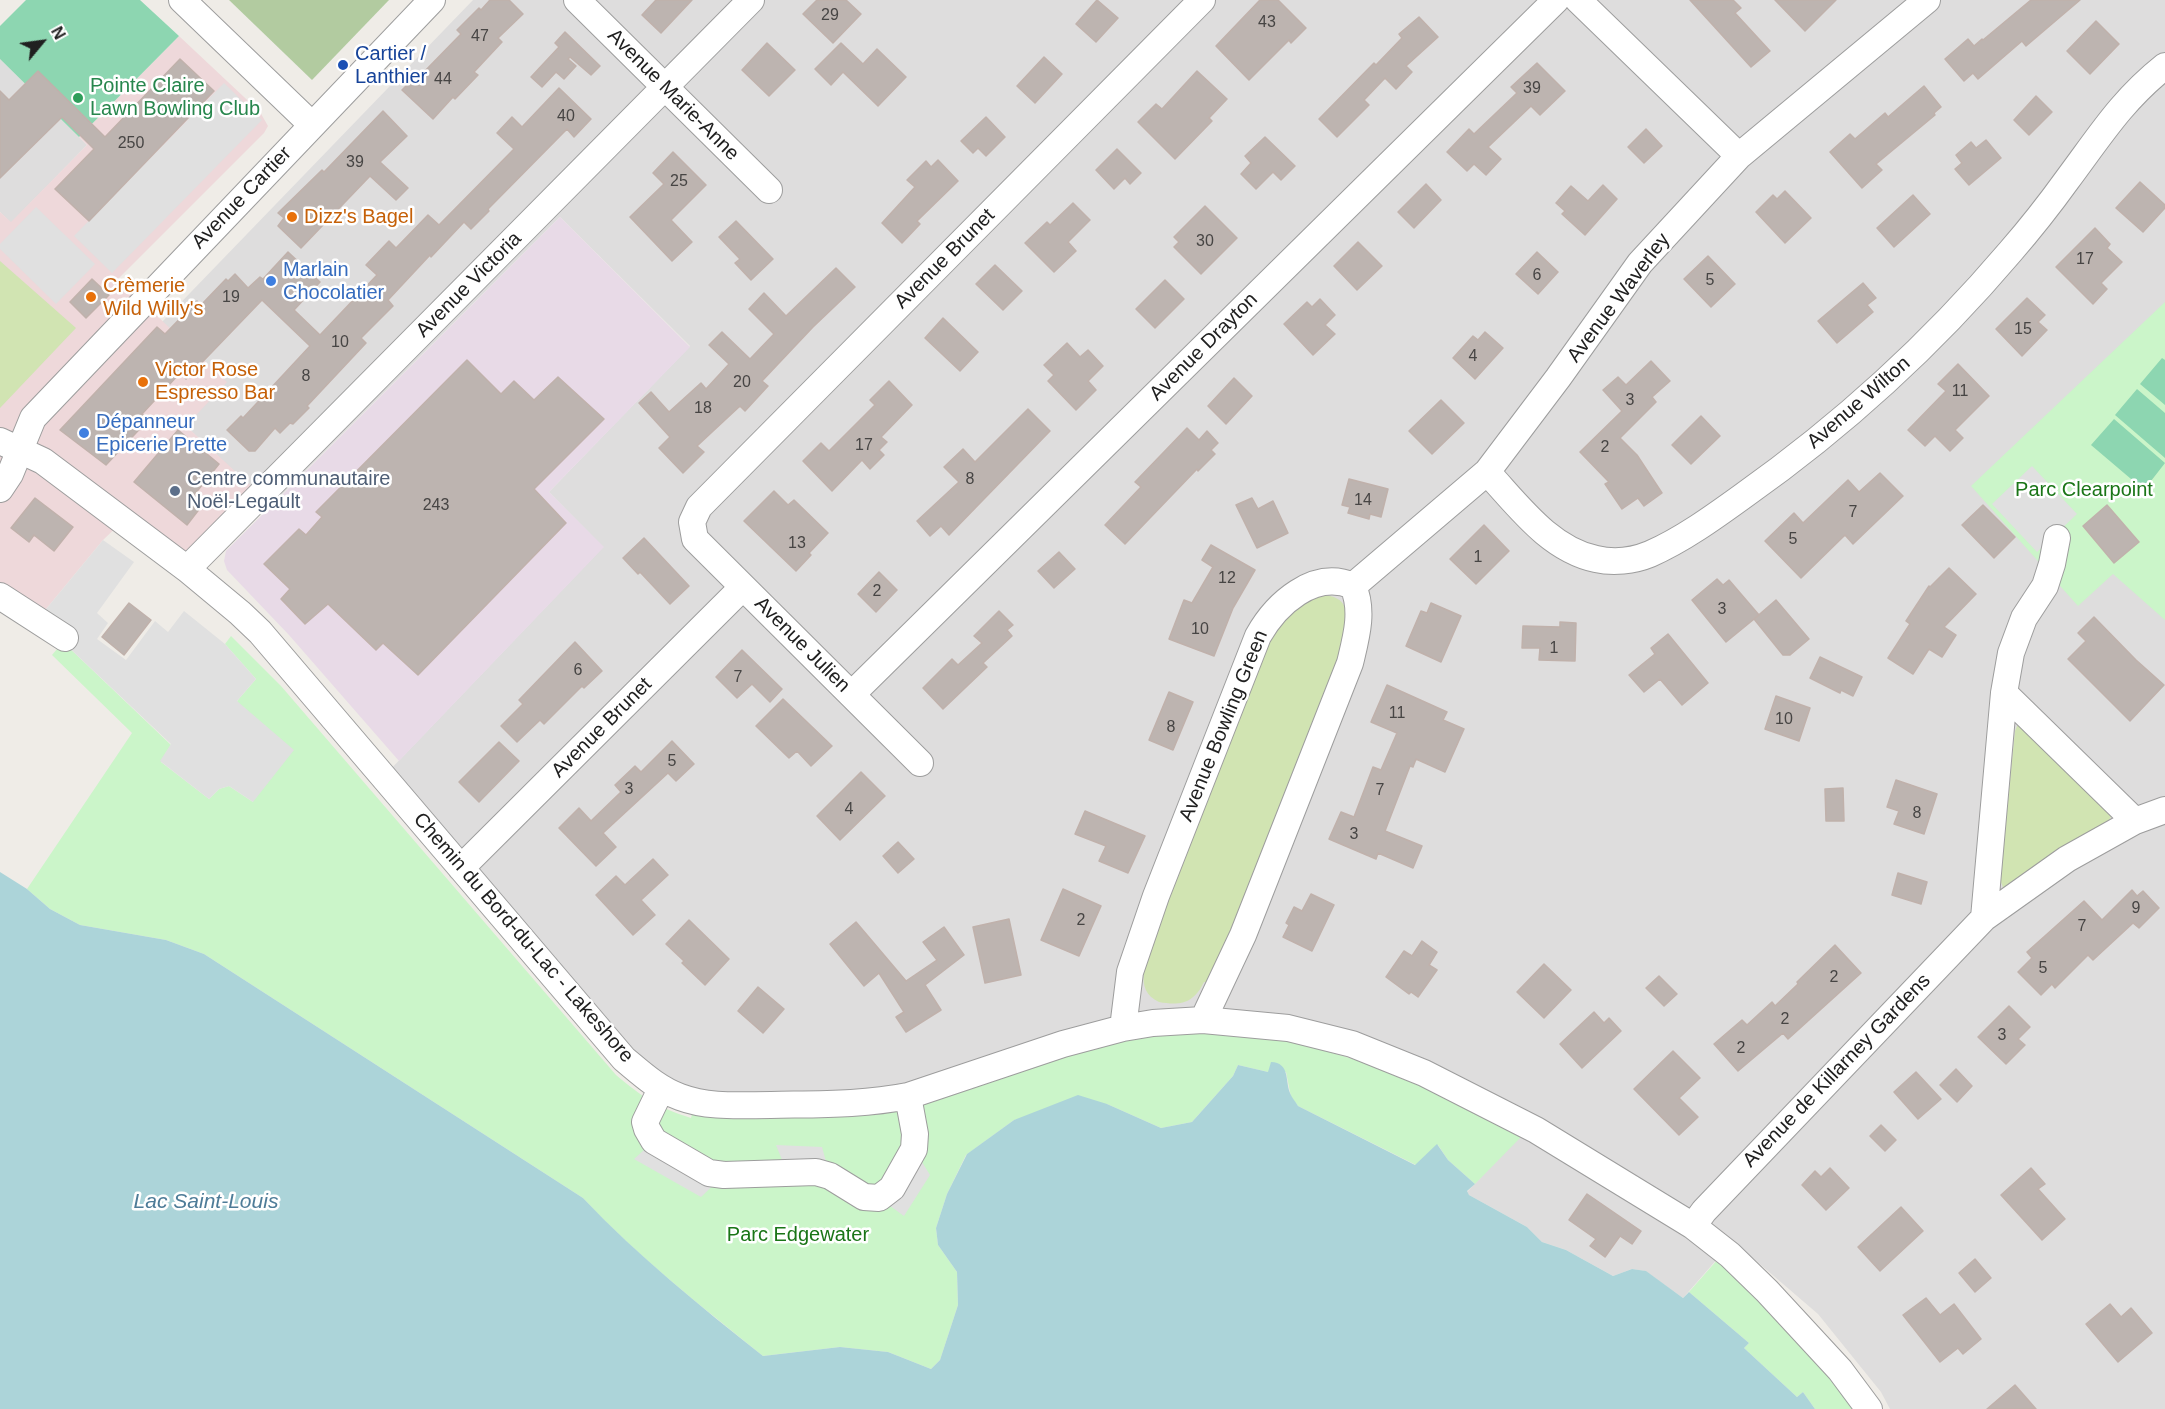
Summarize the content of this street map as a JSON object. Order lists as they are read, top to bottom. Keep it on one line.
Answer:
{"streets":{"street":["Avenue Marie-Anne","Avenue Cartier","Avenue Brunet","Avenue Victoria","Avenue Waverley","Avenue Drayton","Avenue Wilton","Avenue Julien","Avenue Bowling Green","Chemin du Bord-du-Lac - Lakeshore","Avenue de Killarney Gardens"]},"crossings":[["Avenue Marie-Anne","Avenue Victoria"],["Avenue Cartier","Chemin du Bord-du-Lac - Lakeshore"],["Avenue Brunet","Avenue Julien"],["Avenue Brunet","Chemin du Bord-du-Lac - Lakeshore"],["Avenue Victoria","Chemin du Bord-du-Lac - Lakeshore"],["Avenue Waverley","Avenue Wilton"],["Avenue Waverley","Avenue Bowling Green"],["Avenue Drayton","Avenue Julien"],["Avenue Bowling Green","Chemin du Bord-du-Lac - Lakeshore"],["Chemin du Bord-du-Lac - Lakeshore","Avenue de Killarney Gardens"]],"water":["Lac Saint-Louis"],"parks":["Parc Clearpoint","Parc Edgewater"],"places":["Cartier / Lanthier","Pointe Claire Lawn Bowling Club","Dizz's Bagel","Marlain Chocolatier","Crèmerie Wild Willy's","Victor Rose Espresso Bar","Dépanneur Epicerie Prette","Centre communautaire Noël-Legault"],"house_numbers":["29","43","47","44","39","40","250","39","25","30","17","6","5","19","15","10","4","8","20","11","3","18","17","2","8","14","243","7","5","13","1","12","2","3","10","1","6","7","11","10","8","5","3","7","4","8","3","9","2","7","5","2","2","3","2"],"north":"top right"}
